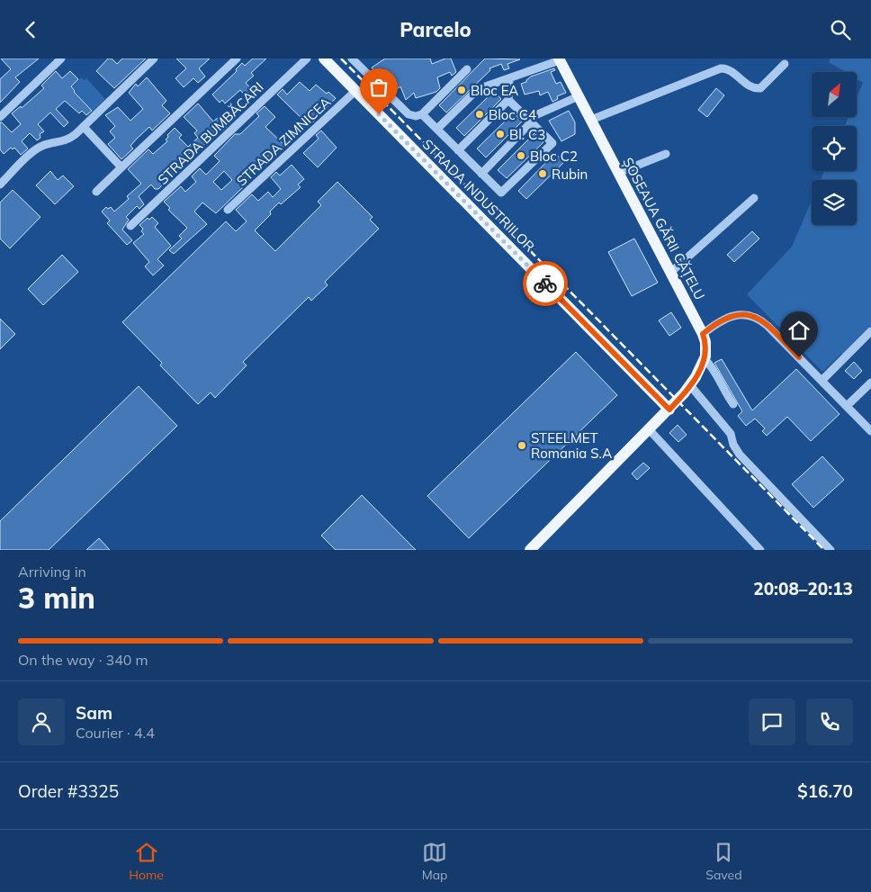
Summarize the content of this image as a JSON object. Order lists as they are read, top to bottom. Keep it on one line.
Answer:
{"streets":{"main road":["STRADA INDUSTRIILOR","ȘOSEAUA GĂRII CĂȚELU"],"street":["STRADA BUMBĂCARI","STRADA ZIMNICEA"]},"crossings":[["STRADA ZIMNICEA","STRADA INDUSTRIILOR"],["STRADA INDUSTRIILOR","ȘOSEAUA GĂRII CĂȚELU"]],"places":["Bloc EA","Bloc C4","Bl. C3","Bloc C2","Rubin","STEELMET Romania S.A"],"north":"top right","page":{"header":"Parcelo","heading":["3 min","Arriving in","20:08–20:13"],"panel":["Sam","Courier · 4.4","Order #3325","$16.70"],"bar":"On the way · 340 m","tabs":["Home","Map","Saved"]}}
